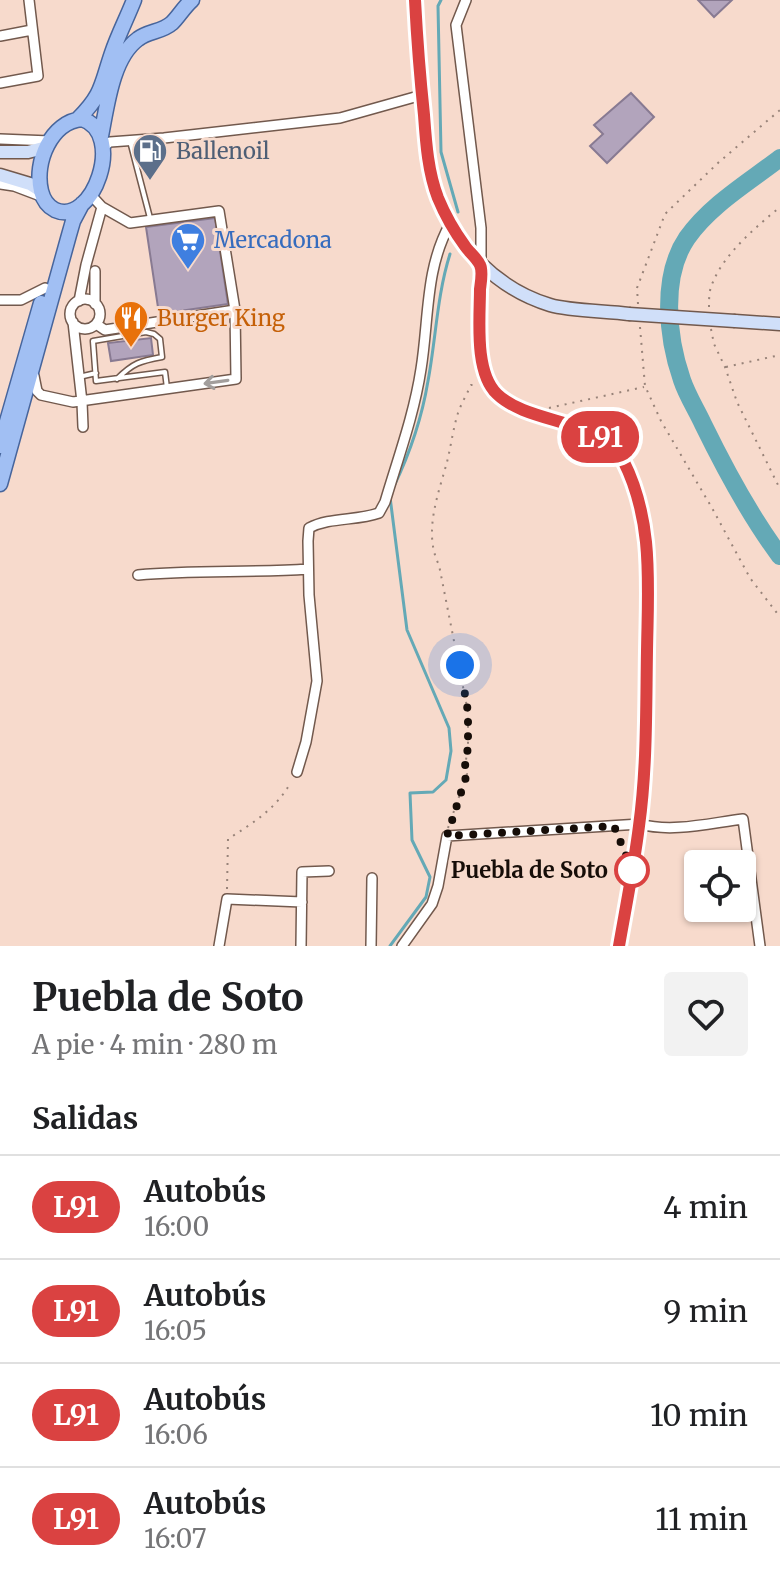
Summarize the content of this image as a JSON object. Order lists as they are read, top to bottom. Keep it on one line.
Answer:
{"places":{"fuel station":["Ballenoil"],"supermarket":["Mercadona"],"restaurant":["Burger King"],"other":["Puebla de Soto"]},"lines":["bus line L91"],"page":{"on_map":"L91","heading":[["Puebla de Soto","A pie · 4 min · 280 m"],"Salidas"],"list":[{"mark":"L91","name":"Autobús","note":"16:00","value":"4 min"},{"mark":"L91","name":"Autobús","note":"16:05","value":"9 min"},{"mark":"L91","name":"Autobús","note":"16:06","value":"10 min"},{"mark":"L91","name":"Autobús","note":"16:07","value":"11 min"}]}}
